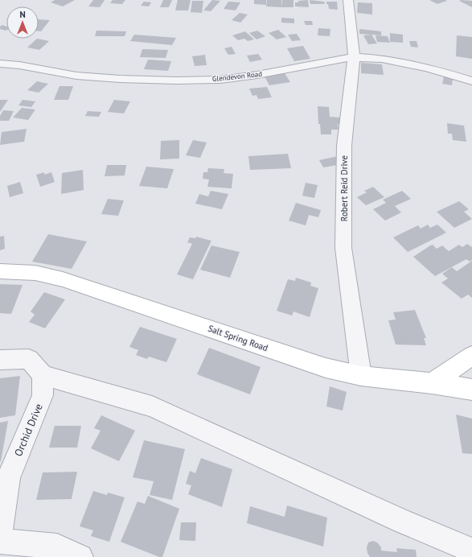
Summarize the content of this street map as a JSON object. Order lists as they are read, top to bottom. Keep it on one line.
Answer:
{"streets":{"street":["Glendevon Road","Robert Reid Drive","Salt Spring Road","Orchid Drive"]},"crossings":[["Glendevon Road","Robert Reid Drive"],["Robert Reid Drive","Salt Spring Road"]],"north":"top"}
